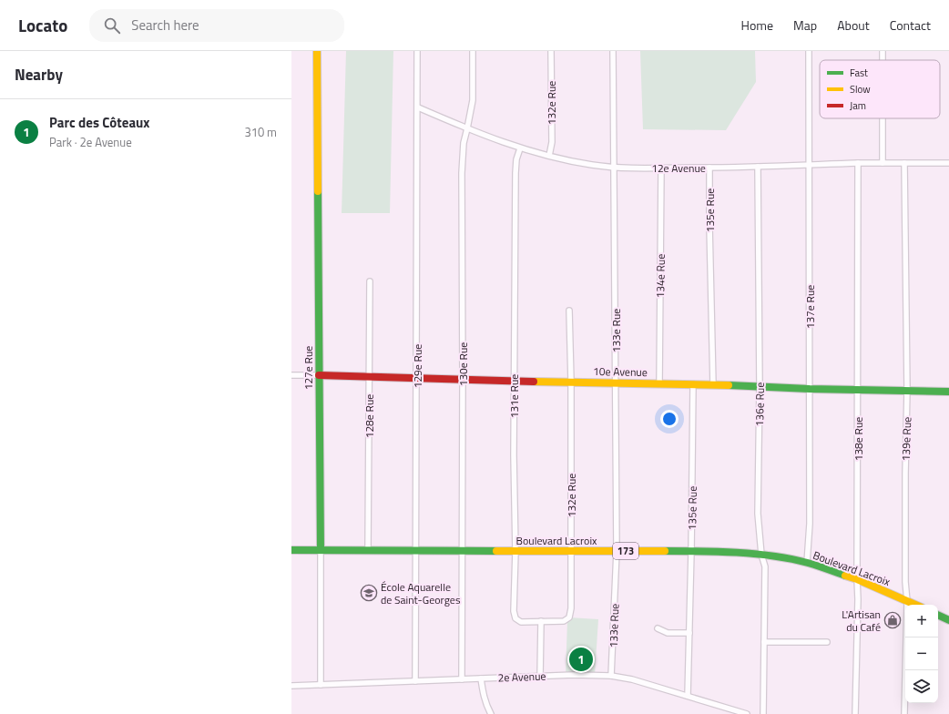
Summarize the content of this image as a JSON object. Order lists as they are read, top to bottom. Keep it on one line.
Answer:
{"streets":{"street":["132e Rue","12e Avenue","135e Rue","134e Rue","137e Rue","133e Rue","130e Rue","129e Rue","127e Rue","10e Avenue","131e Rue","136e Rue","128e Rue","138e Rue","139e Rue","Boulevard Lacroix","173","2e Avenue"]},"crossings":[["132e Rue","12e Avenue"],["132e Rue","10e Avenue"],["132e Rue","131e Rue"],["132e Rue","Boulevard Lacroix"],["12e Avenue","135e Rue"],["12e Avenue","134e Rue"],["12e Avenue","137e Rue"],["12e Avenue","133e Rue"],["12e Avenue","130e Rue"],["12e Avenue","129e Rue"],["12e Avenue","131e Rue"],["12e Avenue","136e Rue"],["12e Avenue","138e Rue"],["12e Avenue","139e Rue"],["135e Rue","10e Avenue"],["135e Rue","Boulevard Lacroix"],["135e Rue","2e Avenue"],["134e Rue","10e Avenue"],["137e Rue","10e Avenue"],["137e Rue","Boulevard Lacroix"],["133e Rue","10e Avenue"],["133e Rue","Boulevard Lacroix"],["133e Rue","2e Avenue"],["130e Rue","10e Avenue"],["130e Rue","Boulevard Lacroix"],["130e Rue","2e Avenue"],["129e Rue","10e Avenue"],["129e Rue","Boulevard Lacroix"],["129e Rue","2e Avenue"],["127e Rue","10e Avenue"],["127e Rue","Boulevard Lacroix"],["127e Rue","2e Avenue"],["10e Avenue","131e Rue"],["10e Avenue","136e Rue"],["10e Avenue","128e Rue"],["10e Avenue","138e Rue"],["10e Avenue","139e Rue"],["131e Rue","Boulevard Lacroix"],["136e Rue","Boulevard Lacroix"],["128e Rue","Boulevard Lacroix"],["138e Rue","Boulevard Lacroix"],["139e Rue","Boulevard Lacroix"]],"places":{"school or university":["École Aquarelle de Saint-Georges"],"shop":["L'Artisan du Café"]},"legend":["Fast","Slow","Jam"],"page":{"header":"Locato","search":"Search here","nav":["Home","Map","About","Contact"],"heading":"Nearby","list":[{"mark":"1","name":"Parc des Côteaux","note":"Park · 2e Avenue","value":"310 m"}],"map_buttons":["+","−"],"pins":"1"}}
